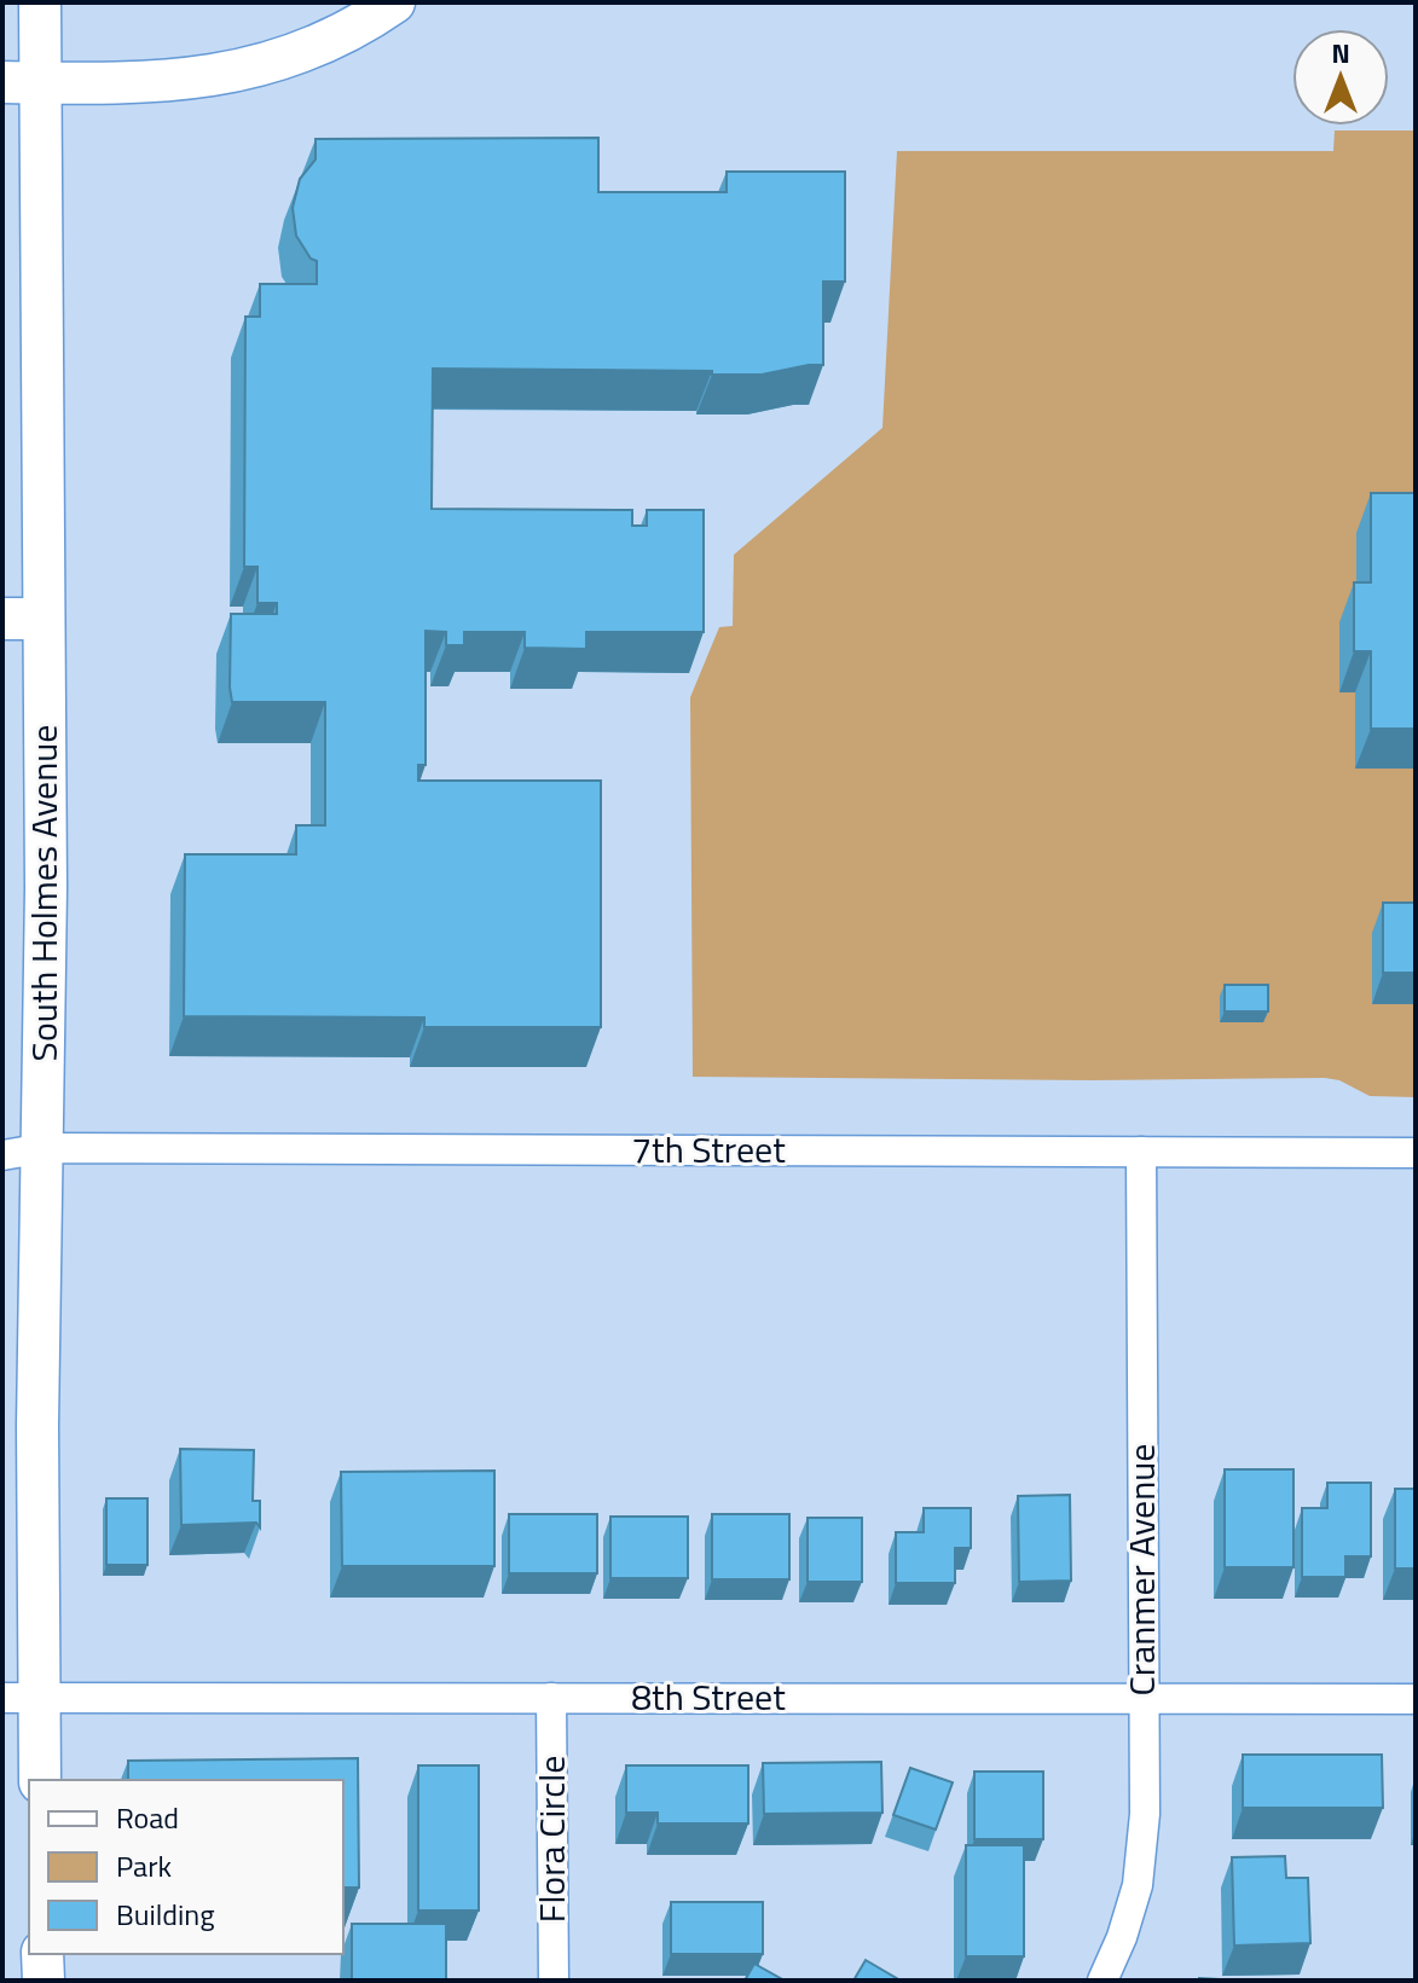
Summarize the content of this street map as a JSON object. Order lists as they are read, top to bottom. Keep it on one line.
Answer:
{"streets":{"main road":["South Holmes Avenue"],"street":["7th Street","Cranmer Avenue","8th Street","Flora Circle"]},"crossings":[["South Holmes Avenue","7th Street"],["South Holmes Avenue","8th Street"],["7th Street","Cranmer Avenue"],["Cranmer Avenue","8th Street"],["8th Street","Flora Circle"]],"legend":["Road","Park","Building"],"north":"top"}
